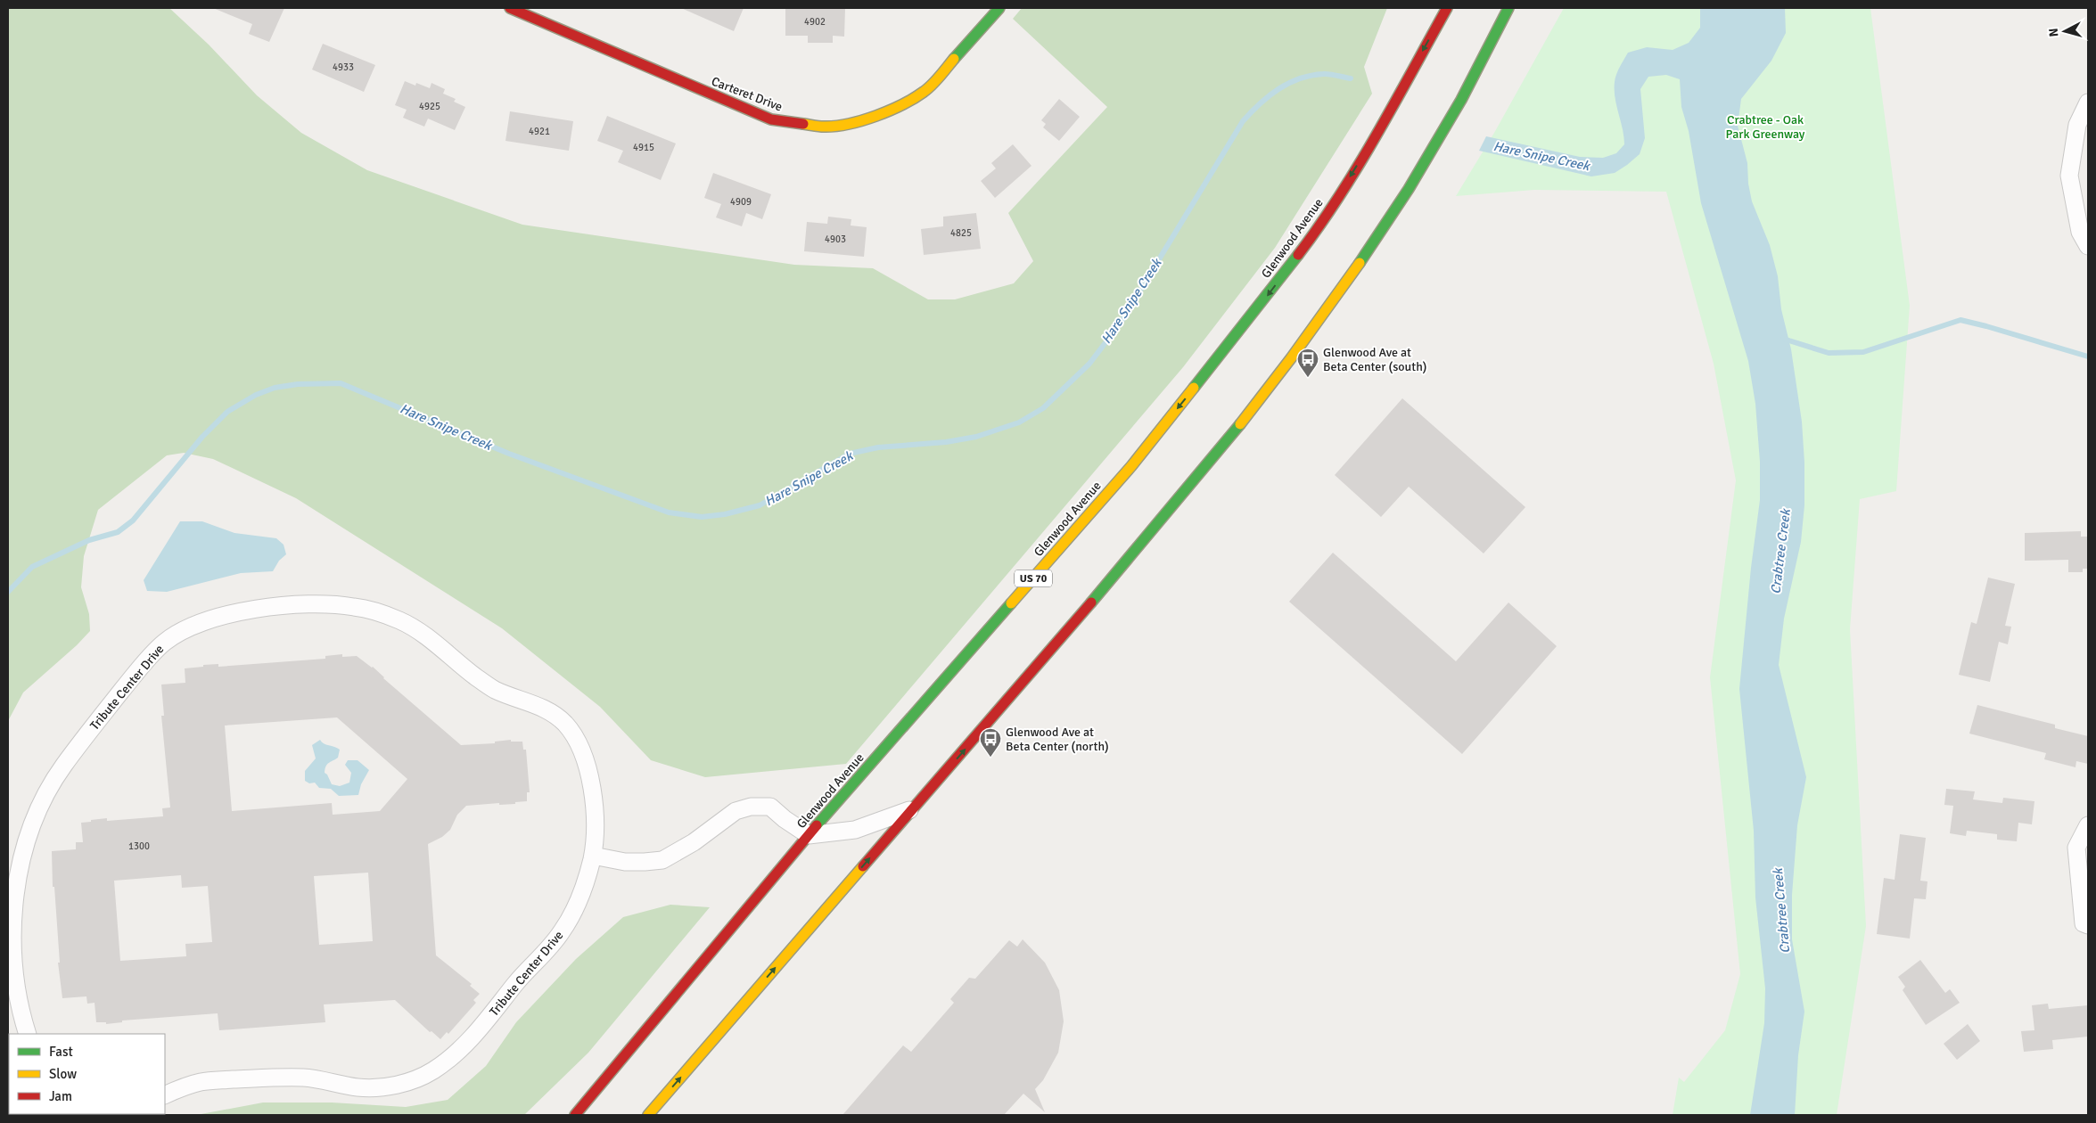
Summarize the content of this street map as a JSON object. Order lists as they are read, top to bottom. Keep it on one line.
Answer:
{"streets":{"main road":["Carteret Drive","Glenwood Avenue","US 70"],"street":["Tribute Center Drive"]},"water":["Hare Snipe Creek","Crabtree Creek"],"parks":["Crabtree - Oak Park Greenway"],"places":{"bus stop":["Glenwood Ave at Beta Center (south)","Glenwood Ave at Beta Center (north)"]},"house_numbers":["4902","4933","4925","4921","4915","4909","4825","4903","1300"],"legend":["Fast","Slow","Jam"],"north":"left"}
